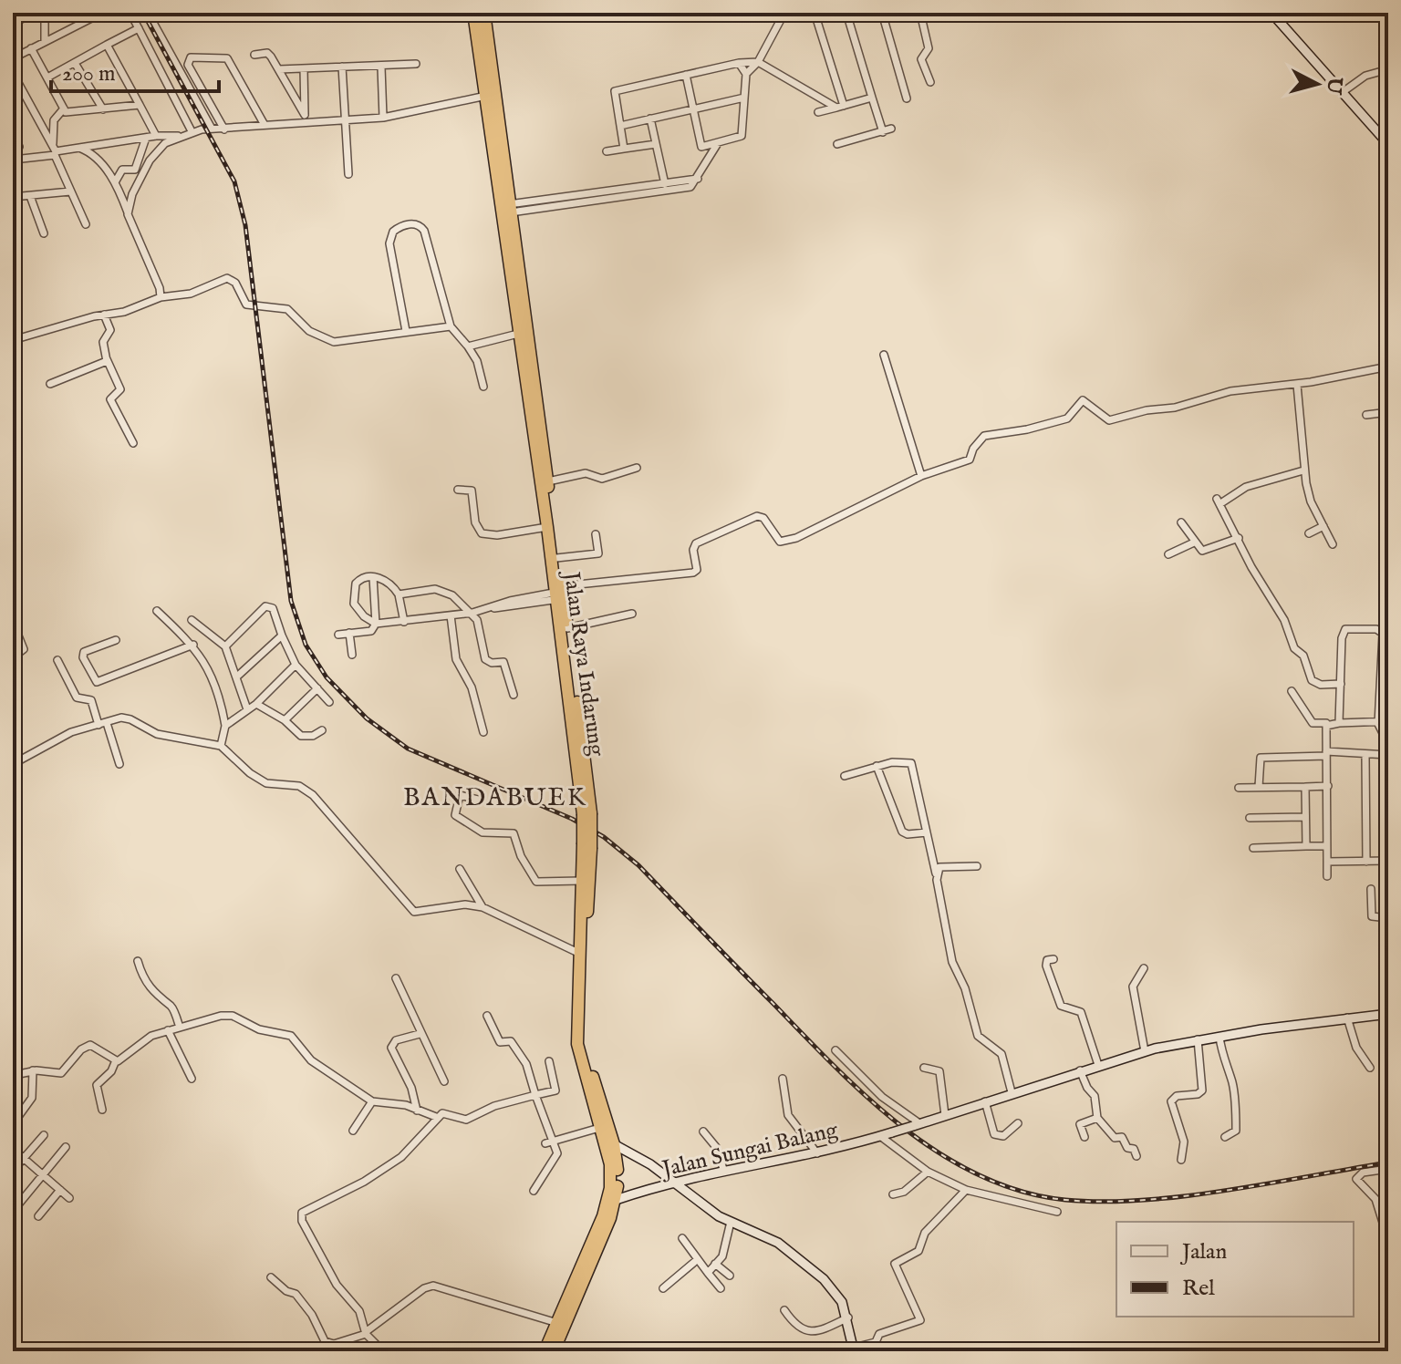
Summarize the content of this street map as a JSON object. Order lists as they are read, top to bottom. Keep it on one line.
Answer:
{"streets":{"highway":["Jalan Raya Indarung"],"street":["Jalan Sungai Balang"]},"crossings":[["Jalan Raya Indarung","Jalan Sungai Balang"]],"districts":["BANDABUEK"],"legend":["Jalan","Rel"],"scale_bar":"200 m","north":"right"}
